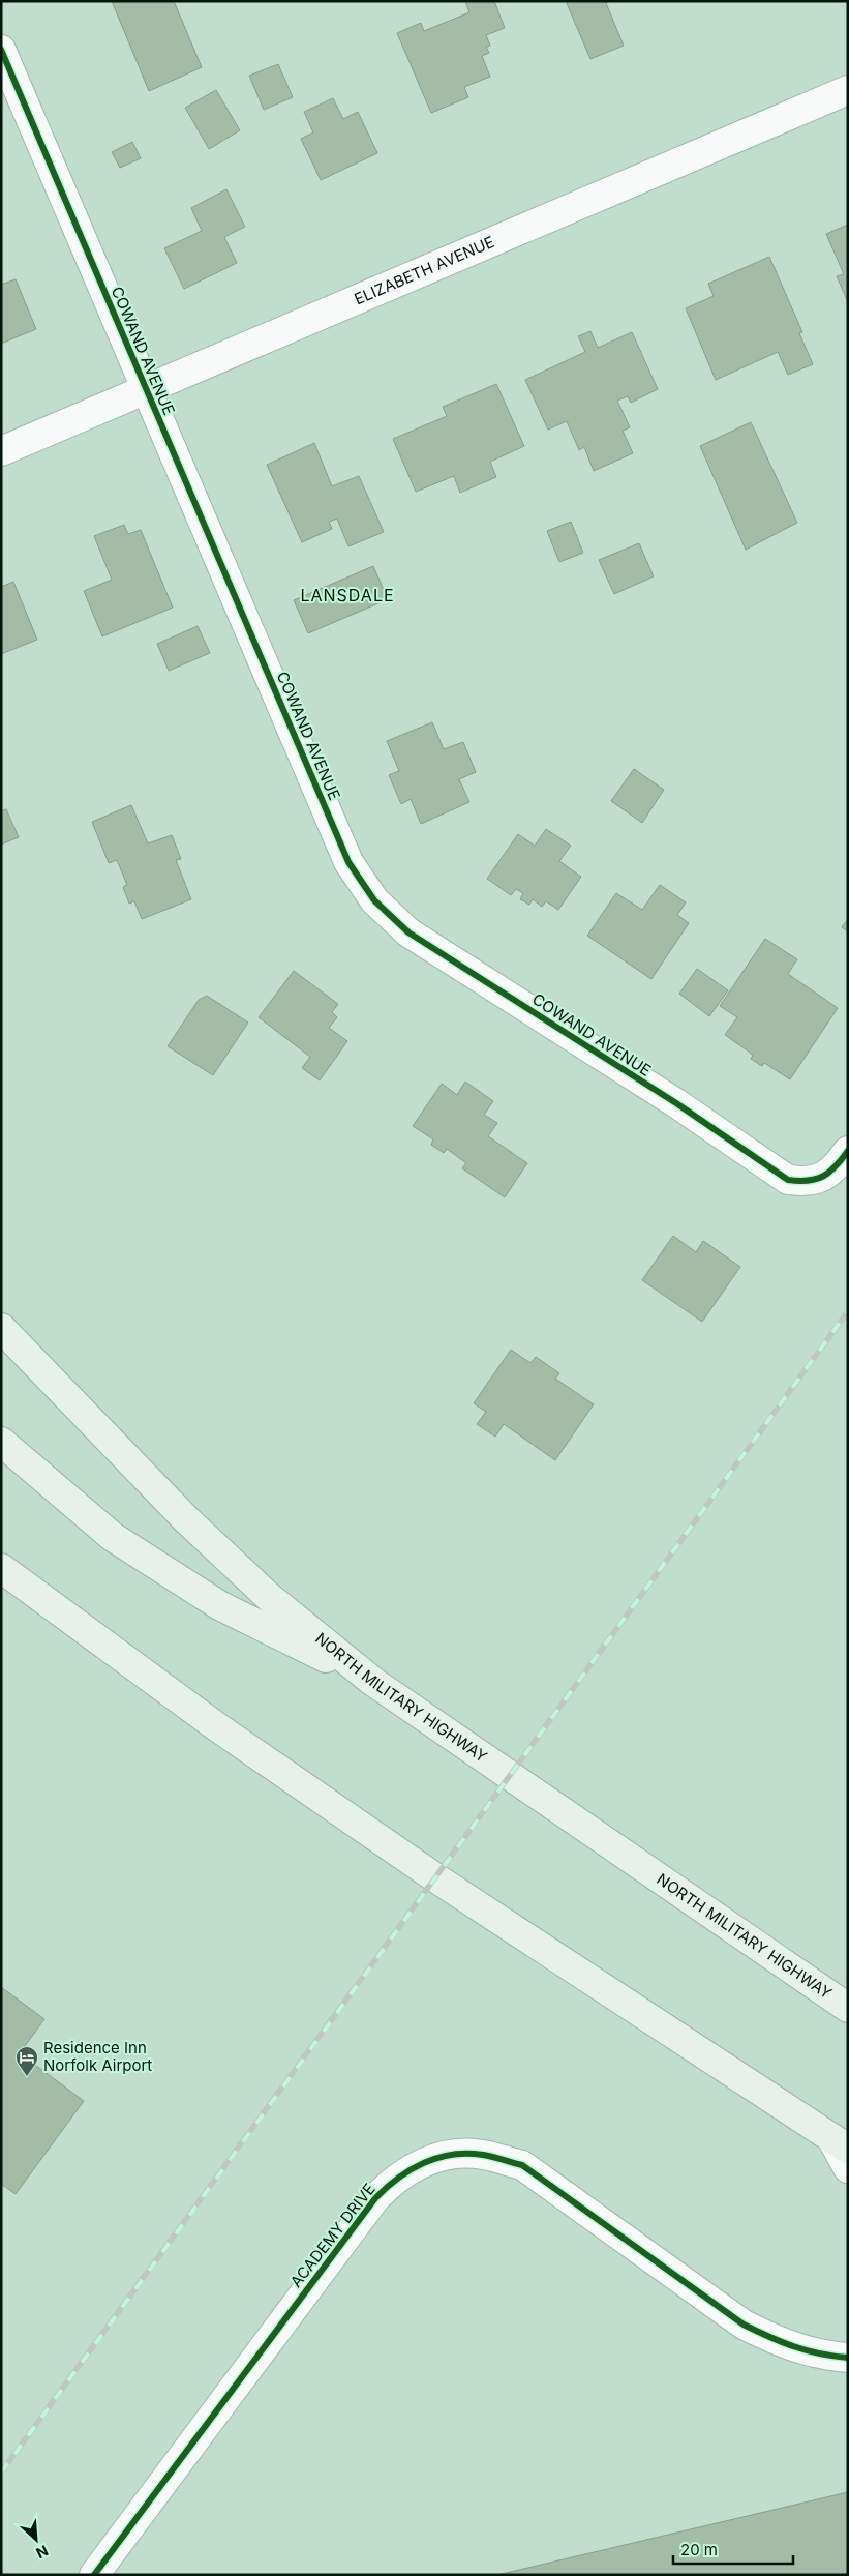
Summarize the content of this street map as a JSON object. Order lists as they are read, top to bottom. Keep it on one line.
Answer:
{"streets":{"main road":["NORTH MILITARY HIGHWAY"],"street":["ELIZABETH AVENUE","COWAND AVENUE","ACADEMY DRIVE"]},"crossings":[["ELIZABETH AVENUE","COWAND AVENUE"]],"districts":["LANSDALE"],"places":{"hotel":["Residence Inn Norfolk Airport"]},"scale_bar":"20 m","north":"bottom right"}
